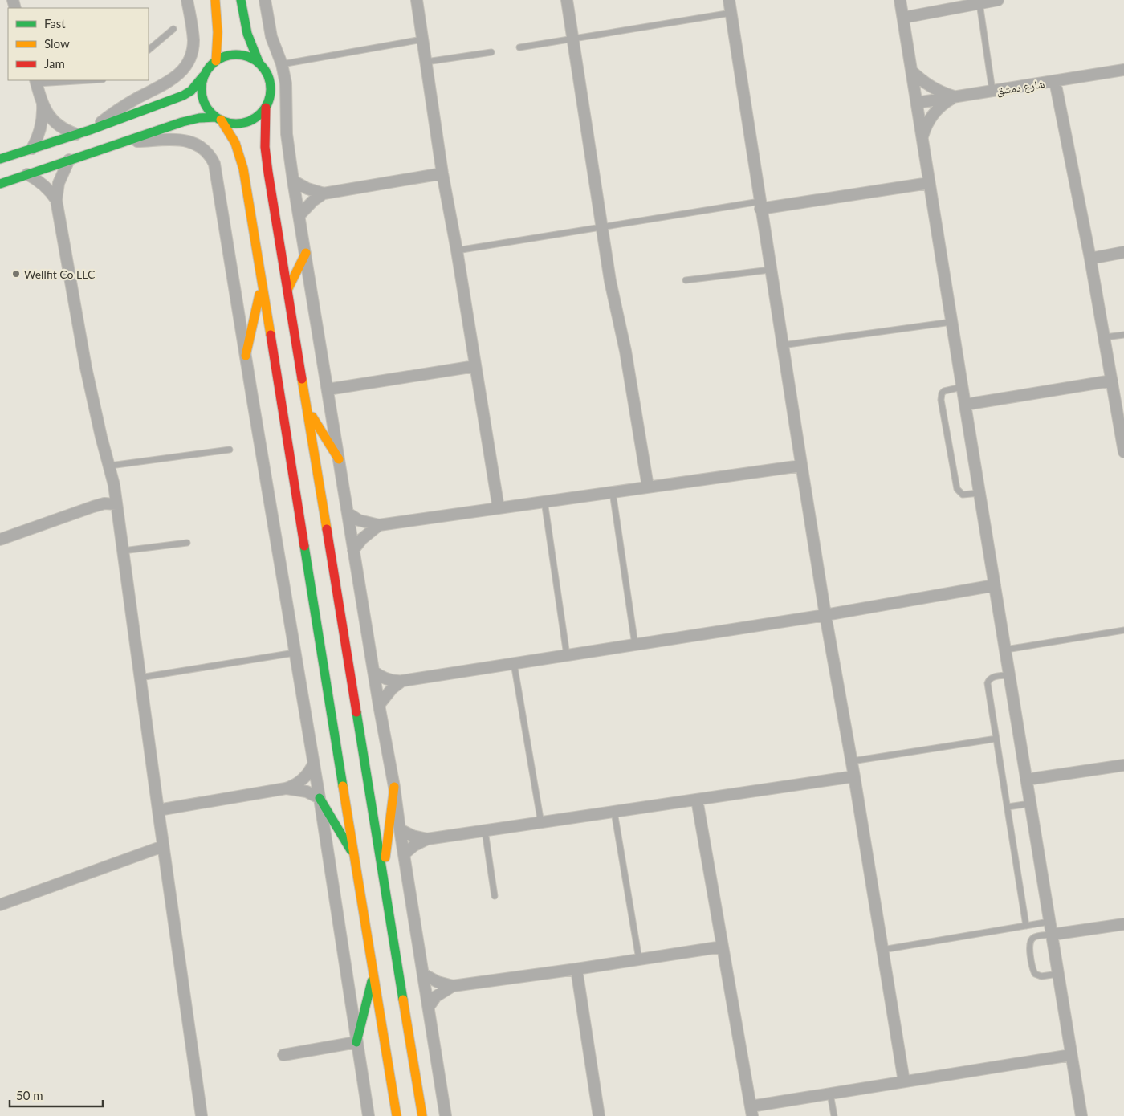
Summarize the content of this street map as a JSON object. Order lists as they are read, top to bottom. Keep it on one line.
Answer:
{"streets":{"street":["شارع دمشق"]},"places":["Wellfit Co LLC"],"legend":["Fast","Slow","Jam"],"scale_bar":"50 m"}
